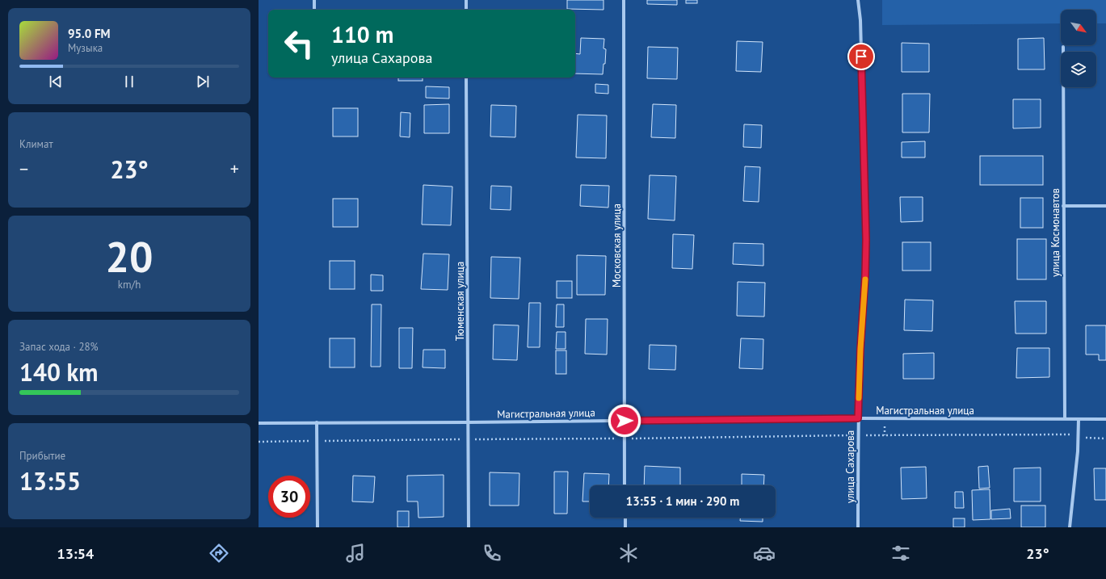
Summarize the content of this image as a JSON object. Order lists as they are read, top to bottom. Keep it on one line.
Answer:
{"streets":{"street":["улица Космонавтов","Московская улица","Тюменская улица","Магистральная улица","улица Сахарова"]},"crossings":[["улица Космонавтов","Магистральная улица"],["Московская улица","Магистральная улица"],["Тюменская улица","Магистральная улица"],["Магистральная улица","улица Сахарова"]],"north":"bottom right","page":{"turn":["110 m","улица Сахарова"],"song":["95.0 FM","Музыка"],"tile":["Климат",["20","km/h"],["Запас хода · 28%","140 km"],["Прибытие","13:55"]],"heat":["−","23°","+"],"limit":"30","trip":"13:55 · 1 мин · 290 m","tabs":["13:54","23°"]}}
